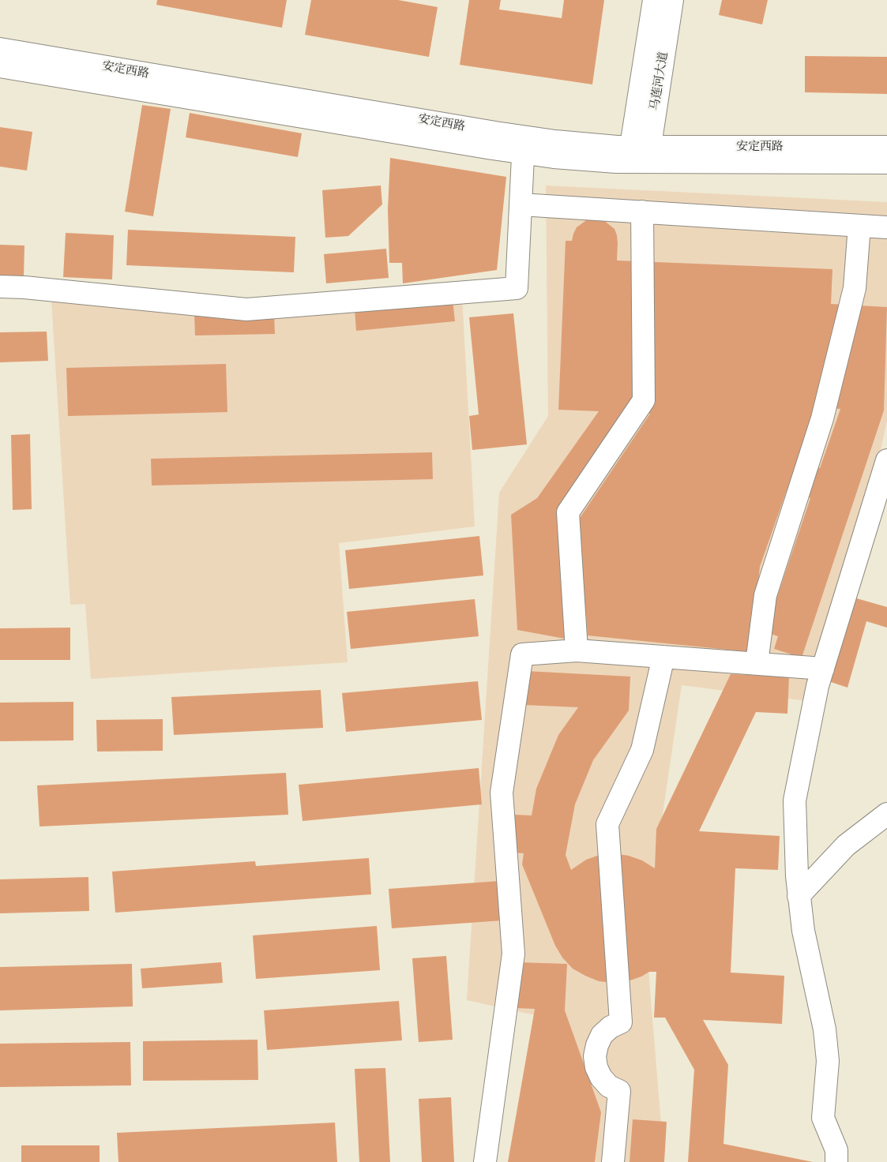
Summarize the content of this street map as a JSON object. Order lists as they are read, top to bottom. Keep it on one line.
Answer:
{"streets":{"street":["安定西路","马莲河大道"]},"crossings":[["安定西路","马莲河大道"]]}
